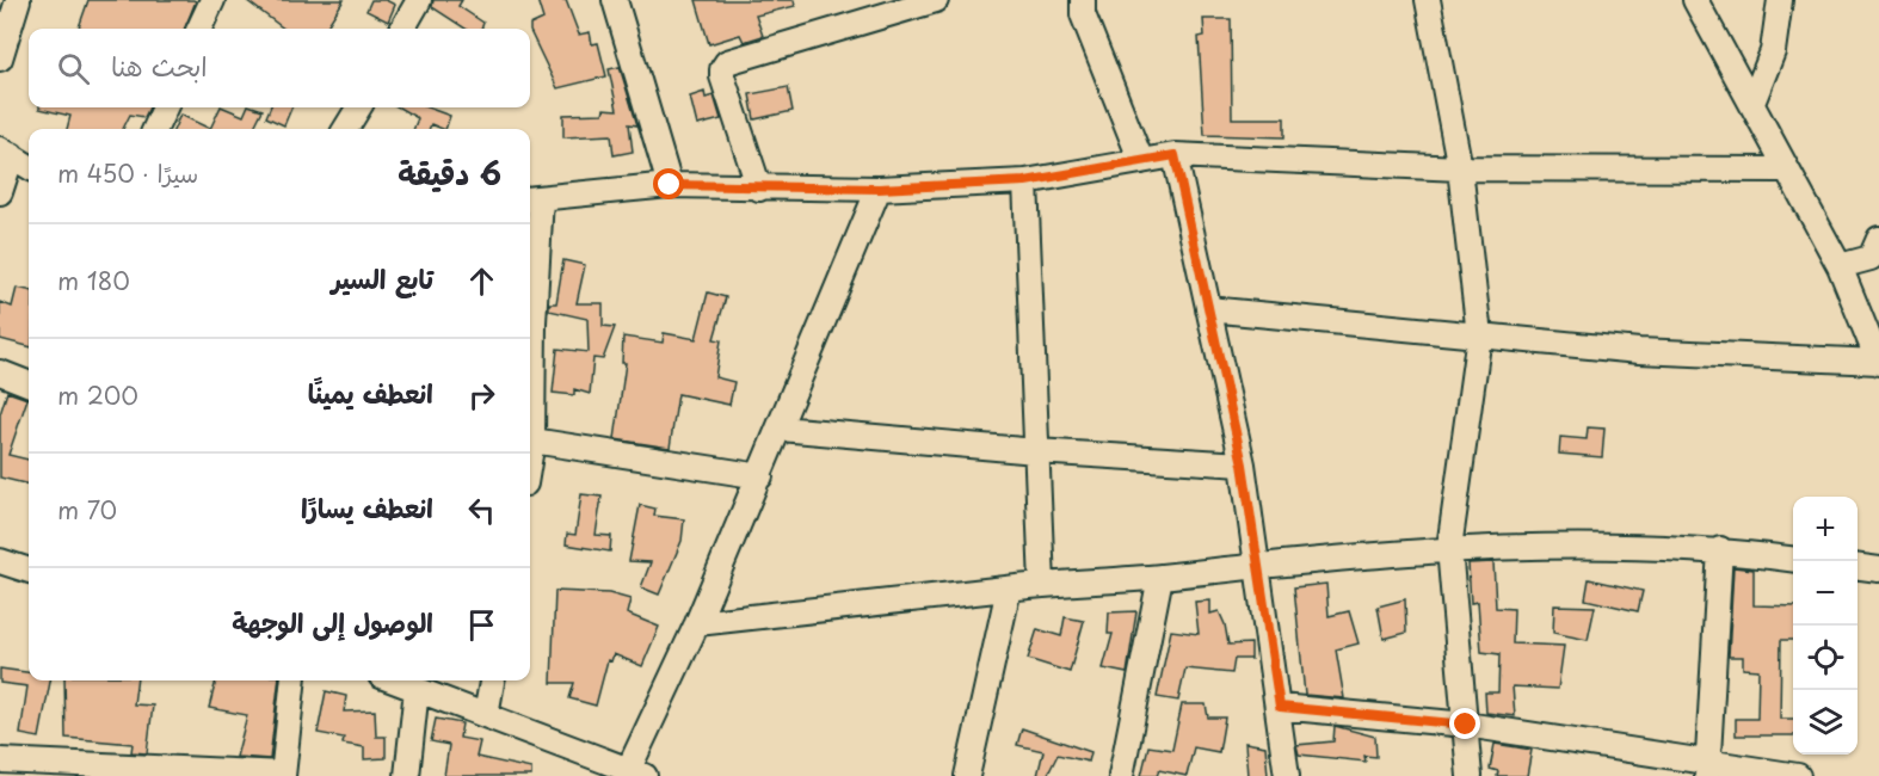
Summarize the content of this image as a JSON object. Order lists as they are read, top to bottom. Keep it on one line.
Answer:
{"page":{"search":"ابحث هنا","heading":["6 دقيقة","سيرًا · 450 m"],"list":[["تابع السير","180 m"],["انعطف يمينًا","200 m"],["انعطف يسارًا","70 m"],"الوصول إلى الوجهة"],"map_buttons":["+","−"]}}
